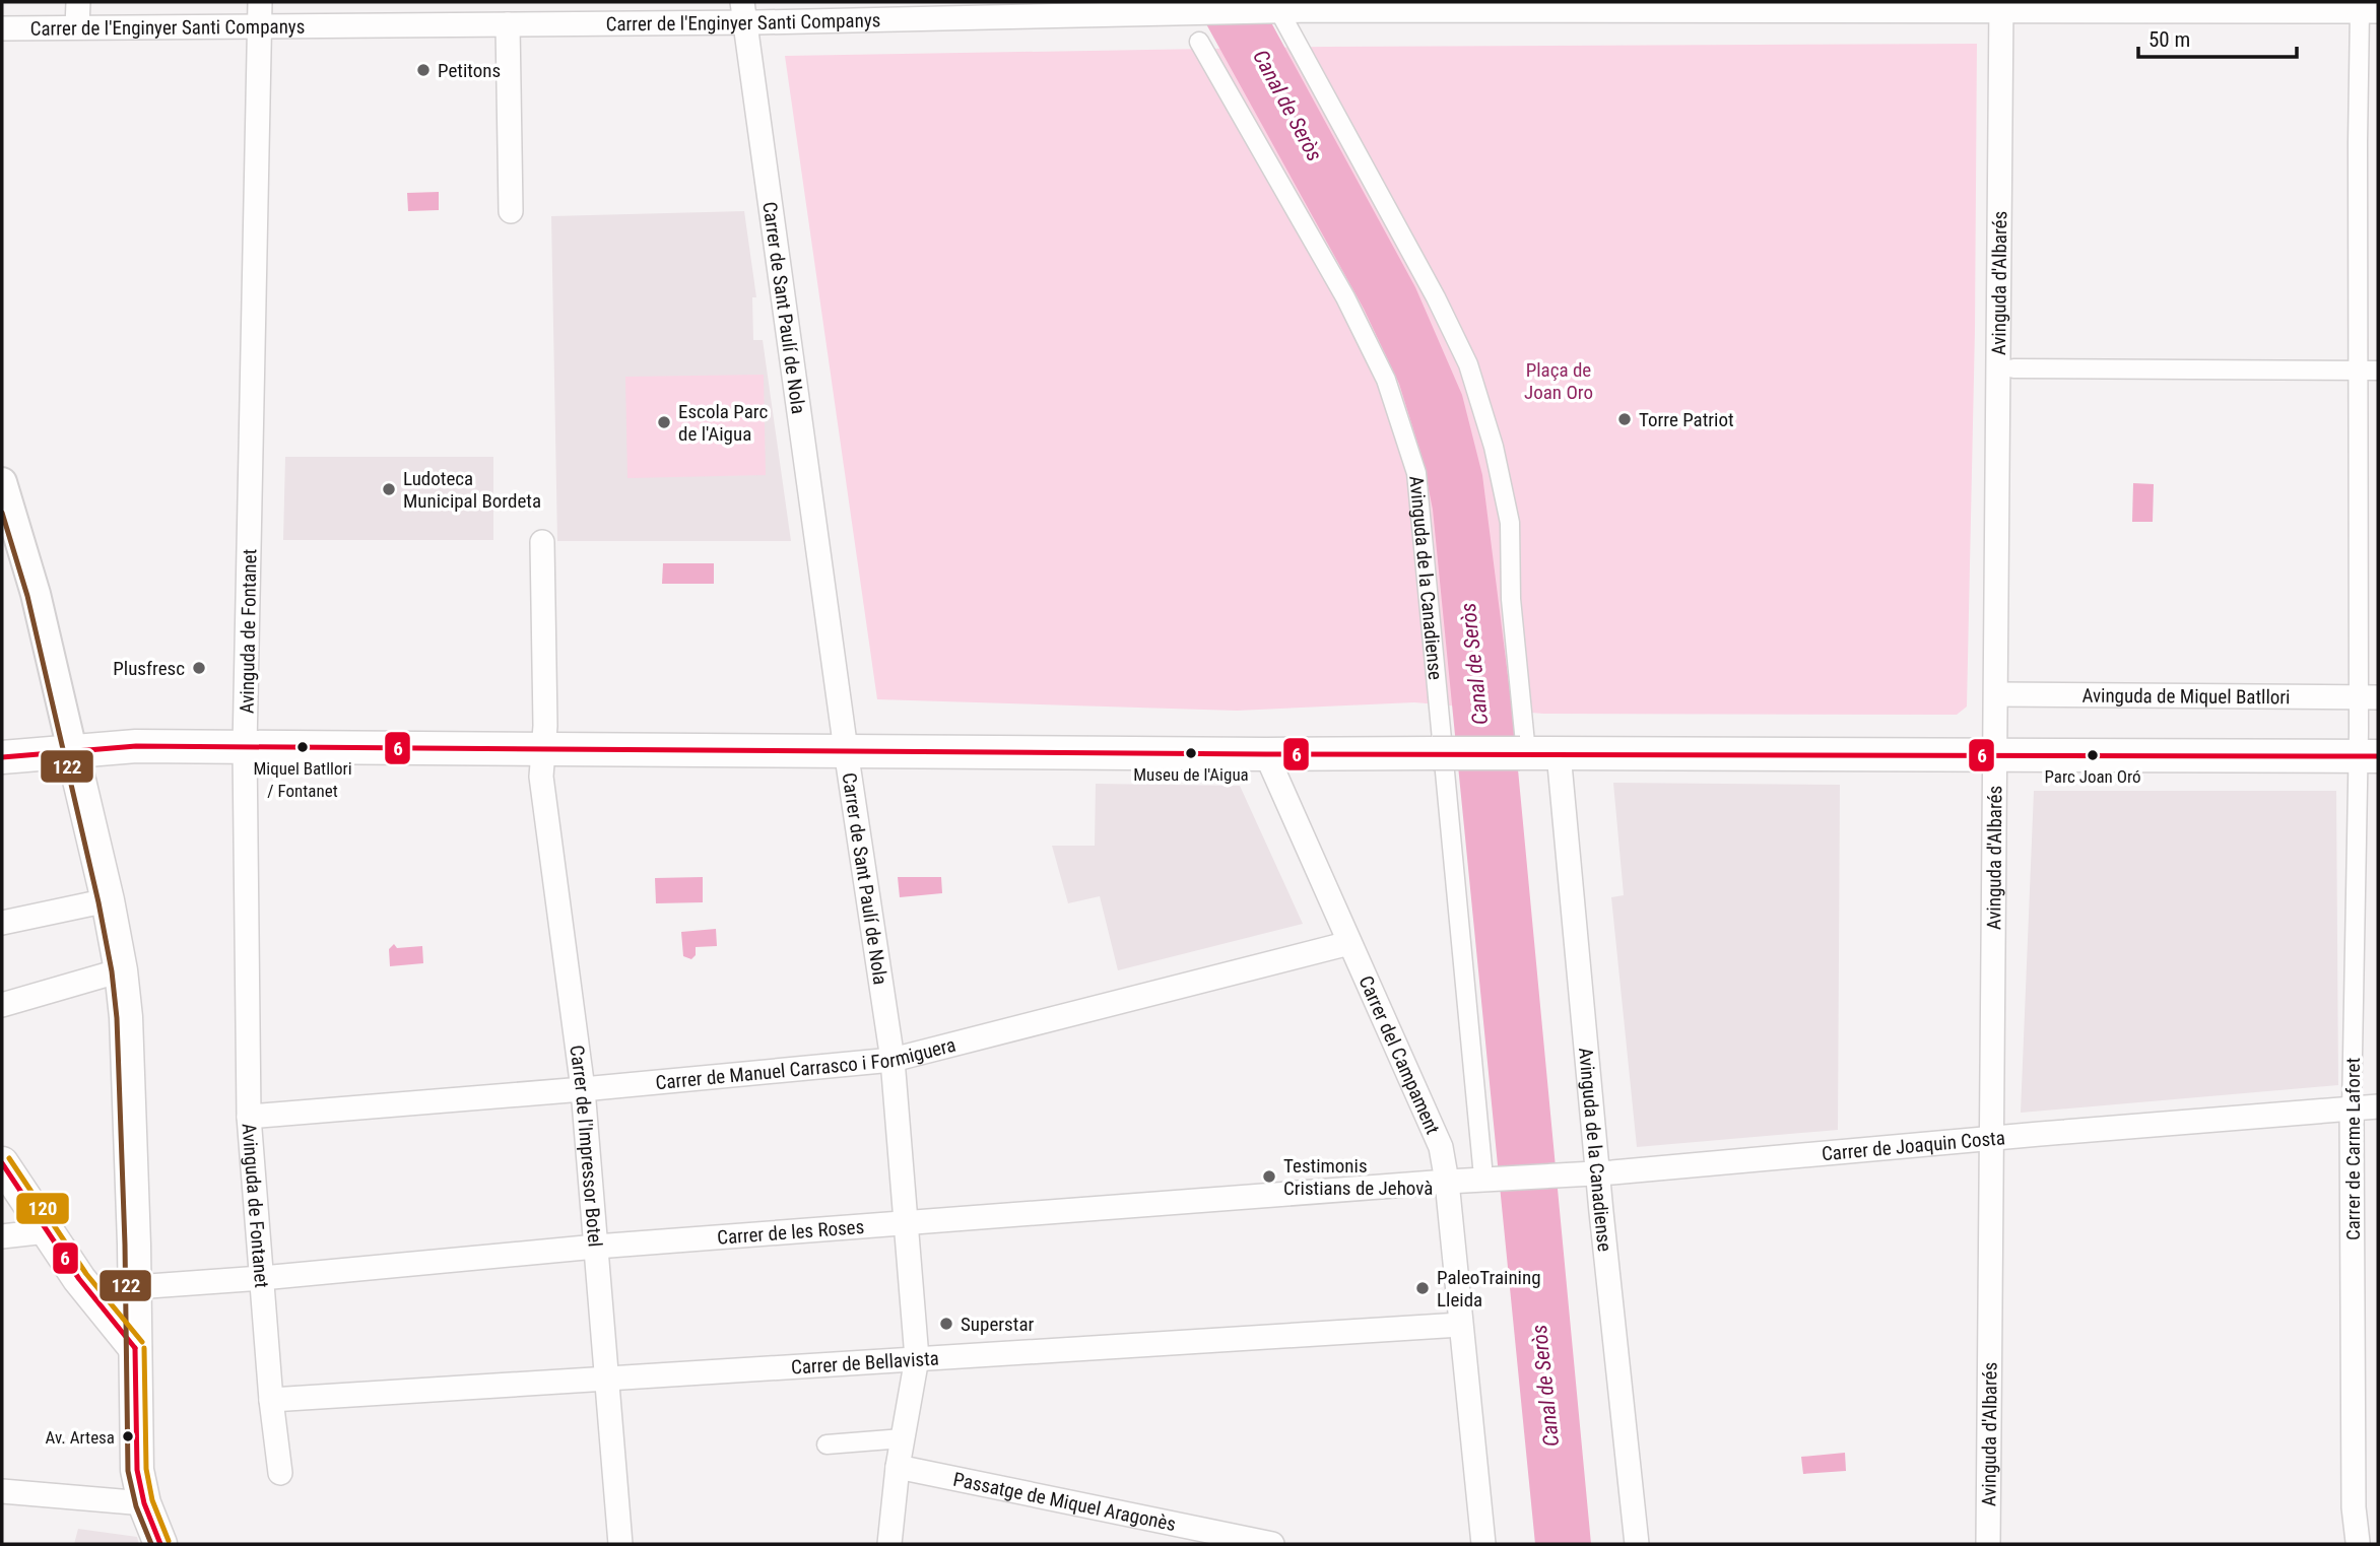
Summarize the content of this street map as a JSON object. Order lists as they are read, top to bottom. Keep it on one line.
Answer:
{"streets":{"street":["Carrer de l'Enginyer Santi Companys","Avinguda d'Albarés","Carrer de Sant Paulí de Nola","Avinguda de la Canadiense","Avinguda de Fontanet","Avinguda de Miquel Batllori","Carrer del Campament","Carrer de Manuel Carrasco i Formiguera","Carrer de Joaquin Costa","Carrer de l'Impressor Botel","Carrer de Carme Laforet","Carrer de les Roses","Carrer de Bellavista","Passatge de Miquel Aragonès"]},"crossings":[["Carrer de l'Enginyer Santi Companys","Avinguda d'Albarés"],["Carrer de l'Enginyer Santi Companys","Carrer de Sant Paulí de Nola"],["Carrer de l'Enginyer Santi Companys","Avinguda de Fontanet"],["Carrer de l'Enginyer Santi Companys","Carrer de Carme Laforet"],["Avinguda d'Albarés","Avinguda de Miquel Batllori"],["Avinguda d'Albarés","Carrer de Joaquin Costa"],["Carrer de Sant Paulí de Nola","Carrer de Manuel Carrasco i Formiguera"],["Carrer de Sant Paulí de Nola","Carrer de les Roses"],["Carrer de Sant Paulí de Nola","Carrer de Bellavista"],["Carrer de Sant Paulí de Nola","Passatge de Miquel Aragonès"],["Avinguda de la Canadiense","Carrer de Joaquin Costa"],["Avinguda de Fontanet","Carrer de Manuel Carrasco i Formiguera"],["Avinguda de Fontanet","Carrer de les Roses"],["Avinguda de Fontanet","Carrer de Bellavista"],["Avinguda de Miquel Batllori","Carrer de Carme Laforet"],["Carrer del Campament","Carrer de Manuel Carrasco i Formiguera"],["Carrer del Campament","Carrer de Joaquin Costa"],["Carrer del Campament","Carrer de les Roses"],["Carrer del Campament","Carrer de Bellavista"],["Carrer de Manuel Carrasco i Formiguera","Carrer de l'Impressor Botel"],["Carrer de Joaquin Costa","Carrer de Carme Laforet"],["Carrer de Joaquin Costa","Carrer de les Roses"],["Carrer de l'Impressor Botel","Carrer de les Roses"],["Carrer de l'Impressor Botel","Carrer de Bellavista"]],"water":["Canal de Seròs"],"parks":["Plaça de Joan Oro"],"places":["Petitons","Torre Patriot","Escola Parc de l'Aigua","Ludoteca Municipal Bordeta","Plusfresc","Miquel Batllori / Fontanet","Museu de l'Aigua","Parc Joan Oró","Testimonis Cristians de Jehovà","PaleoTraining Lleida","Superstar","Av. Artesa"],"lines":["transit line 122","transit line 6","transit line 120"],"scale_bar":"50 m"}
